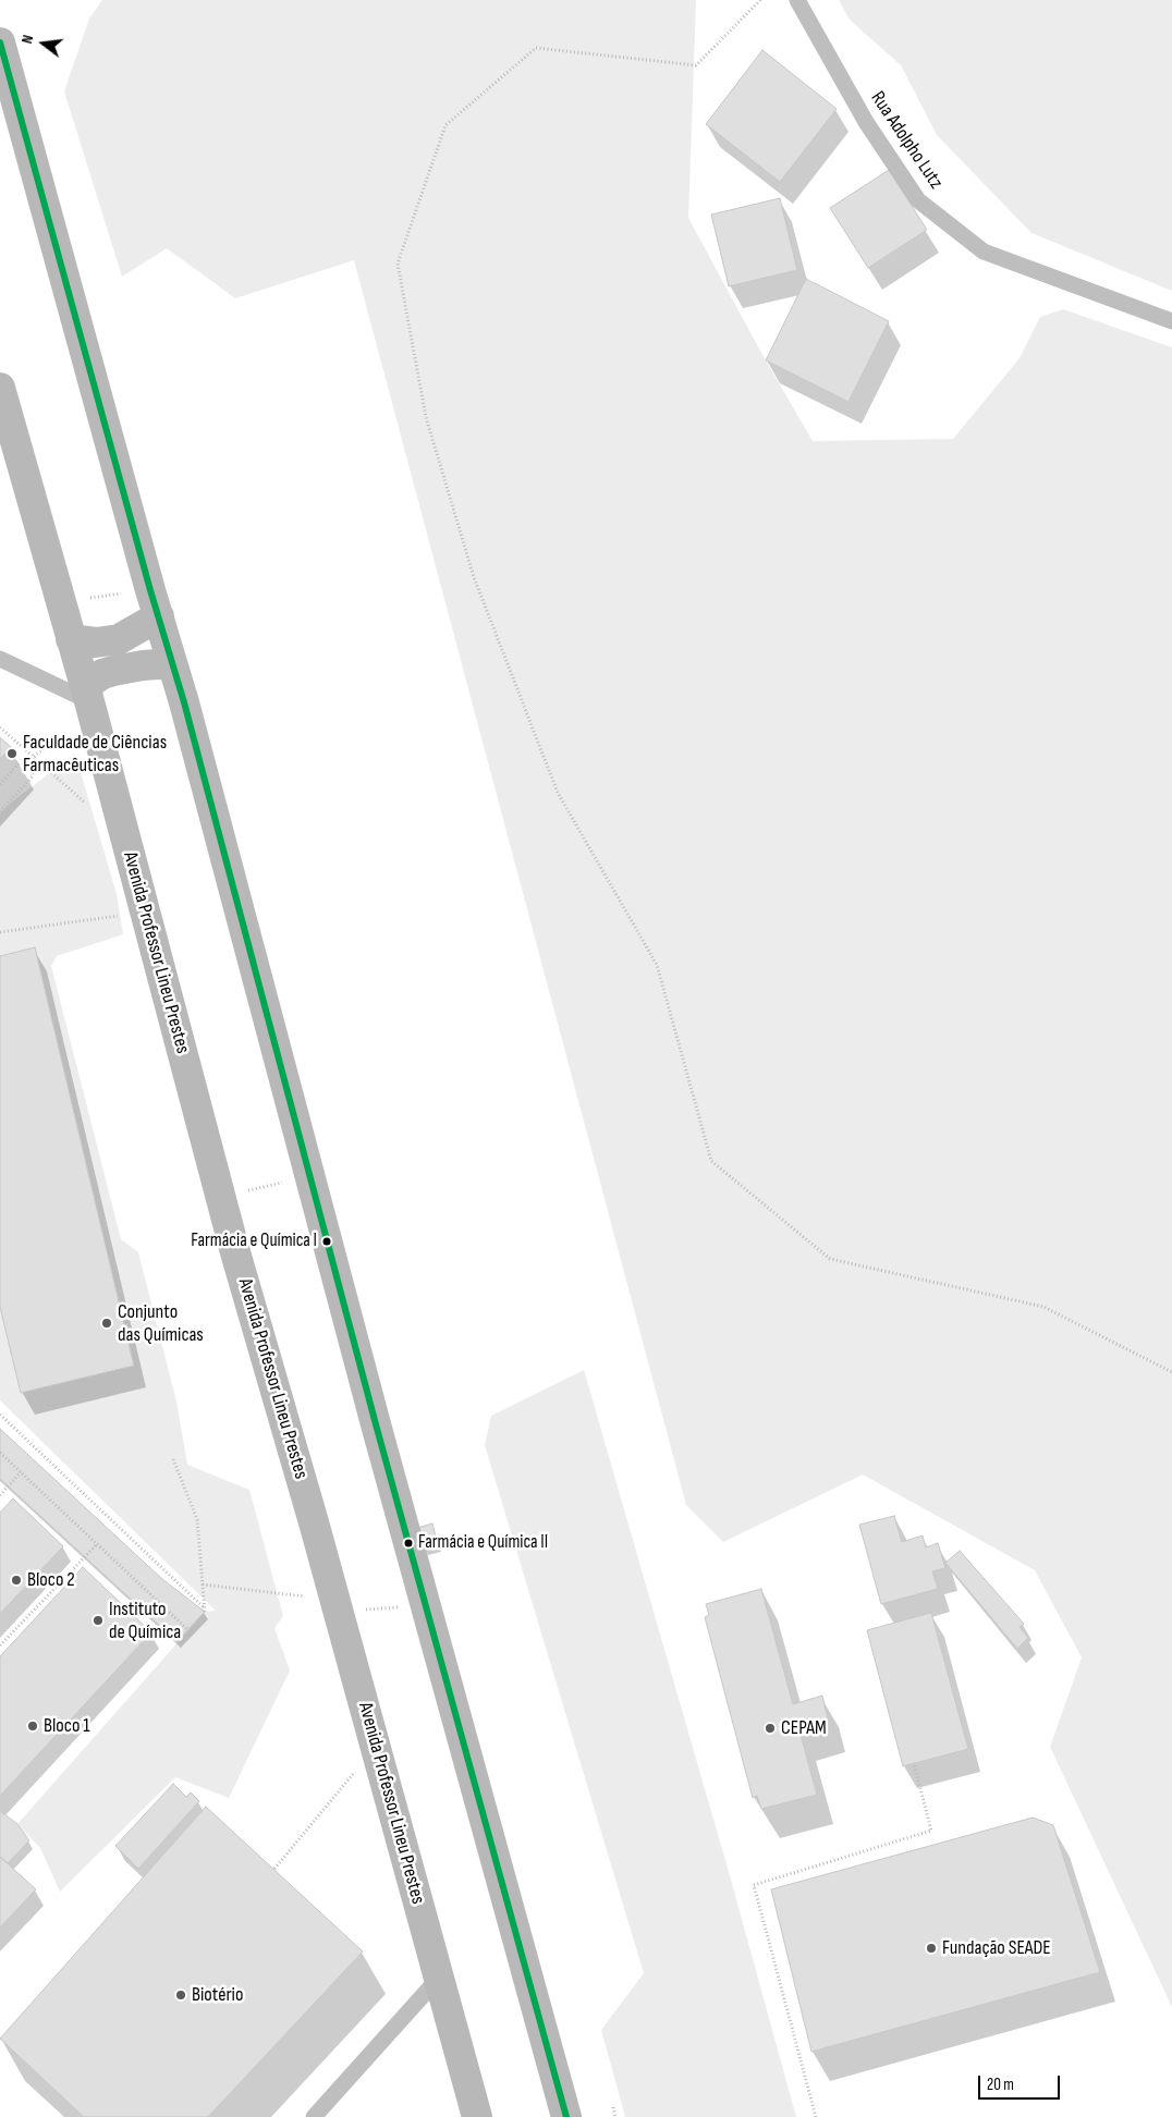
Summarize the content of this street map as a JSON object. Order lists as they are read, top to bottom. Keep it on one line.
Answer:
{"streets":{"main road":["Avenida Professor Lineu Prestes"],"lane":["Rua Adolpho Lutz"]},"places":["Faculdade de Ciências Farmacêuticas","Farmácia e Química I","Conjunto das Químicas","Farmácia e Química II","Bloco 2","Instituto de Química","Bloco 1","CEPAM","Fundação SEADE","Biotério"],"scale_bar":"20 m","north":"left"}
